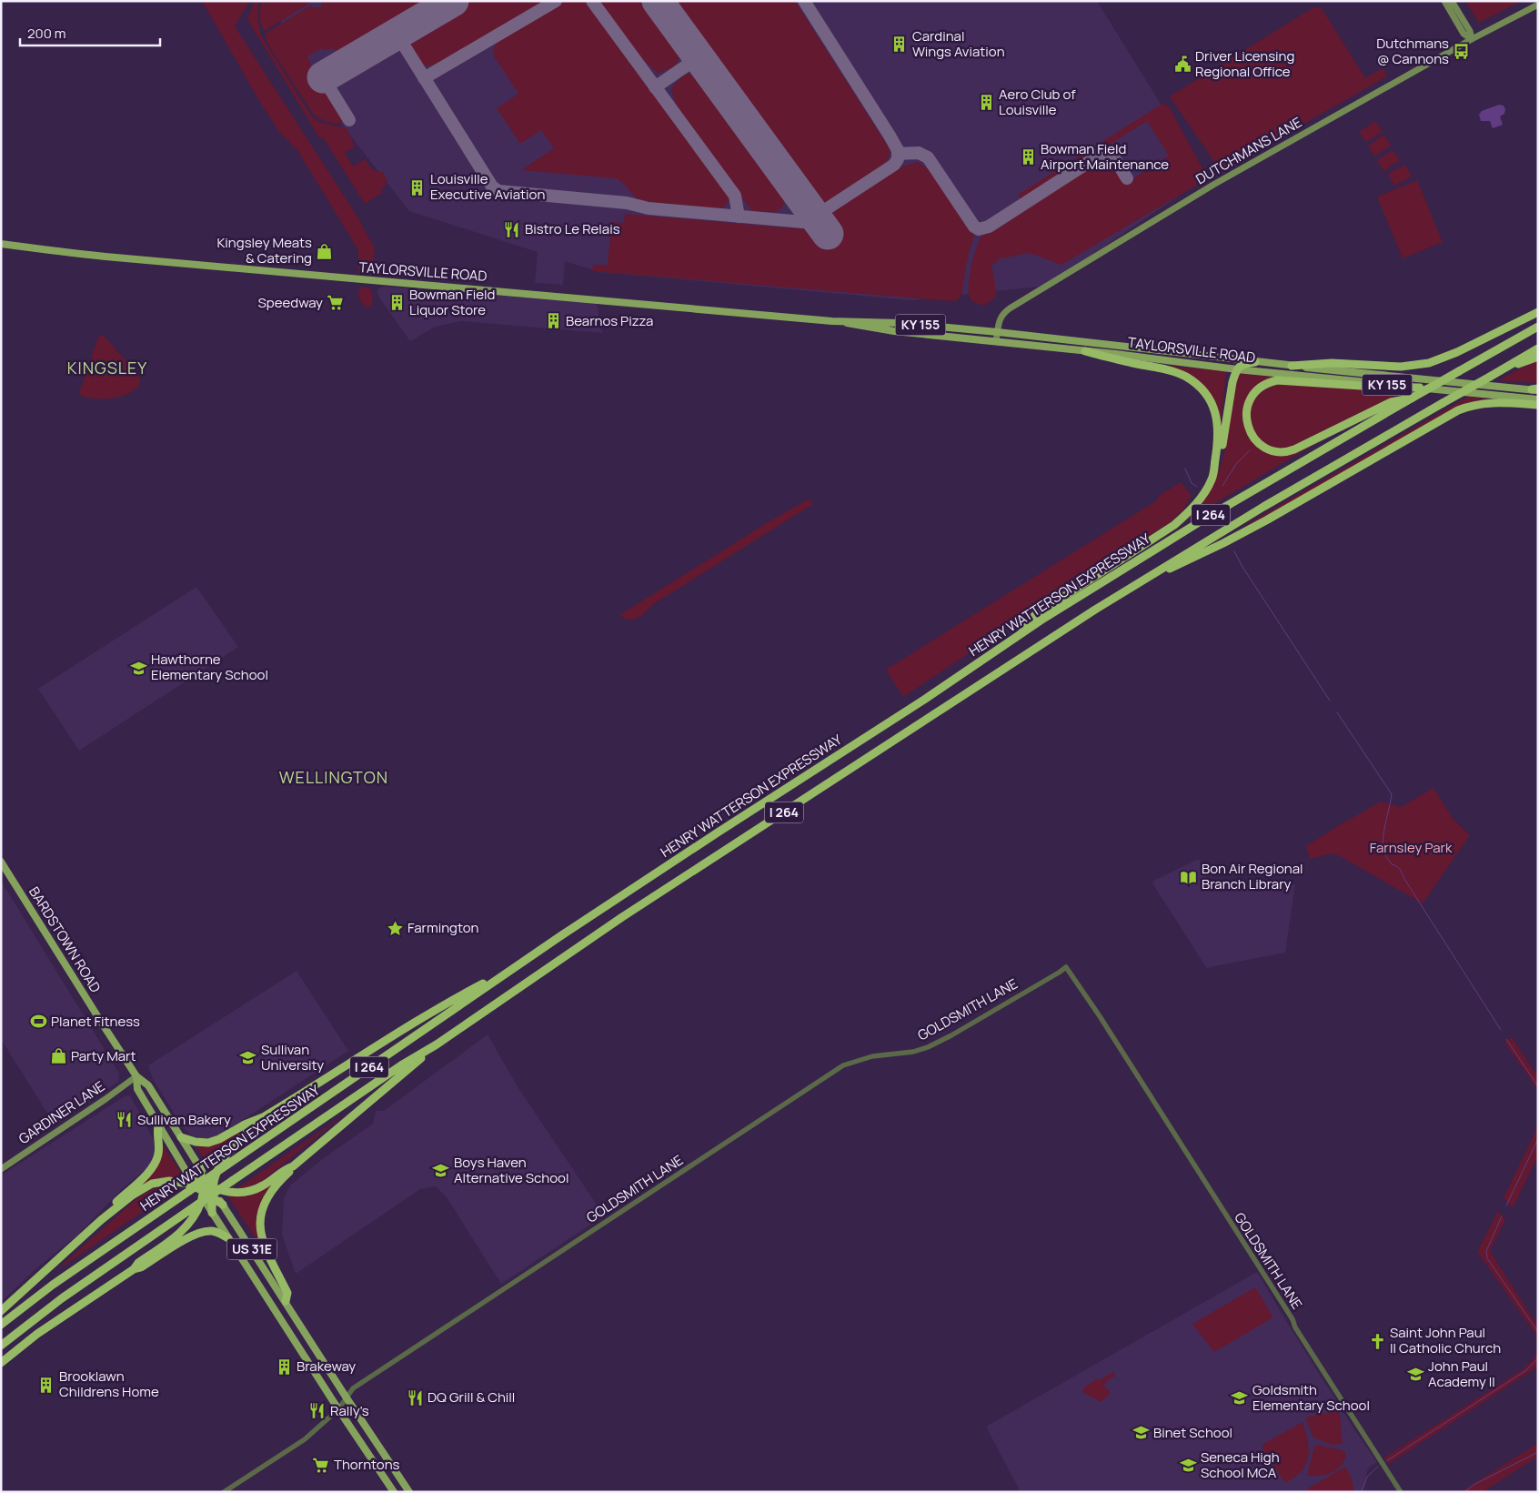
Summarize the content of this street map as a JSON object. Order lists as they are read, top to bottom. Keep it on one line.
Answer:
{"streets":{"highway":["I 264","HENRY WATTERSON EXPRESSWAY"],"main road":["DUTCHMANS LANE","TAYLORSVILLE ROAD","KY 155","BARDSTOWN ROAD","GARDINER LANE","US 31E"],"street":["GOLDSMITH LANE"]},"crossings":[["DUTCHMANS LANE","TAYLORSVILLE ROAD"],["HENRY WATTERSON EXPRESSWAY","US 31E"],["BARDSTOWN ROAD","GOLDSMITH LANE"],["BARDSTOWN ROAD","GARDINER LANE"],["GOLDSMITH LANE","US 31E"]],"districts":["KINGSLEY","WELLINGTON"],"parks":["Farnsley Park"],"places":{"building":["Cardinal Wings Aviation","Aero Club of Louisville","Bowman Field Airport Maintenance","Louisville Executive Aviation","Bowman Field Liquor Store","Bearnos Pizza","Brakeway","Brooklawn Childrens Home"],"bus stop":["Dutchmans @ Cannons"],"public building":["Driver Licensing Regional Office"],"restaurant":["Bistro Le Relais","Sullivan Bakery","DQ Grill & Chill","Rally's"],"shop":["Kingsley Meats & Catering","Party Mart"],"supermarket":["Speedway","Thorntons"],"school or university":["Hawthorne Elementary School","Sullivan University","Boys Haven Alternative School","John Paul Academy II","Goldsmith Elementary School","Binet School","Seneca High School MCA"],"library":["Bon Air Regional Branch Library"],"place":["Farmington"],"sports":["Planet Fitness"],"church":["Saint John Paul II Catholic Church"]},"scale_bar":"200 m"}
